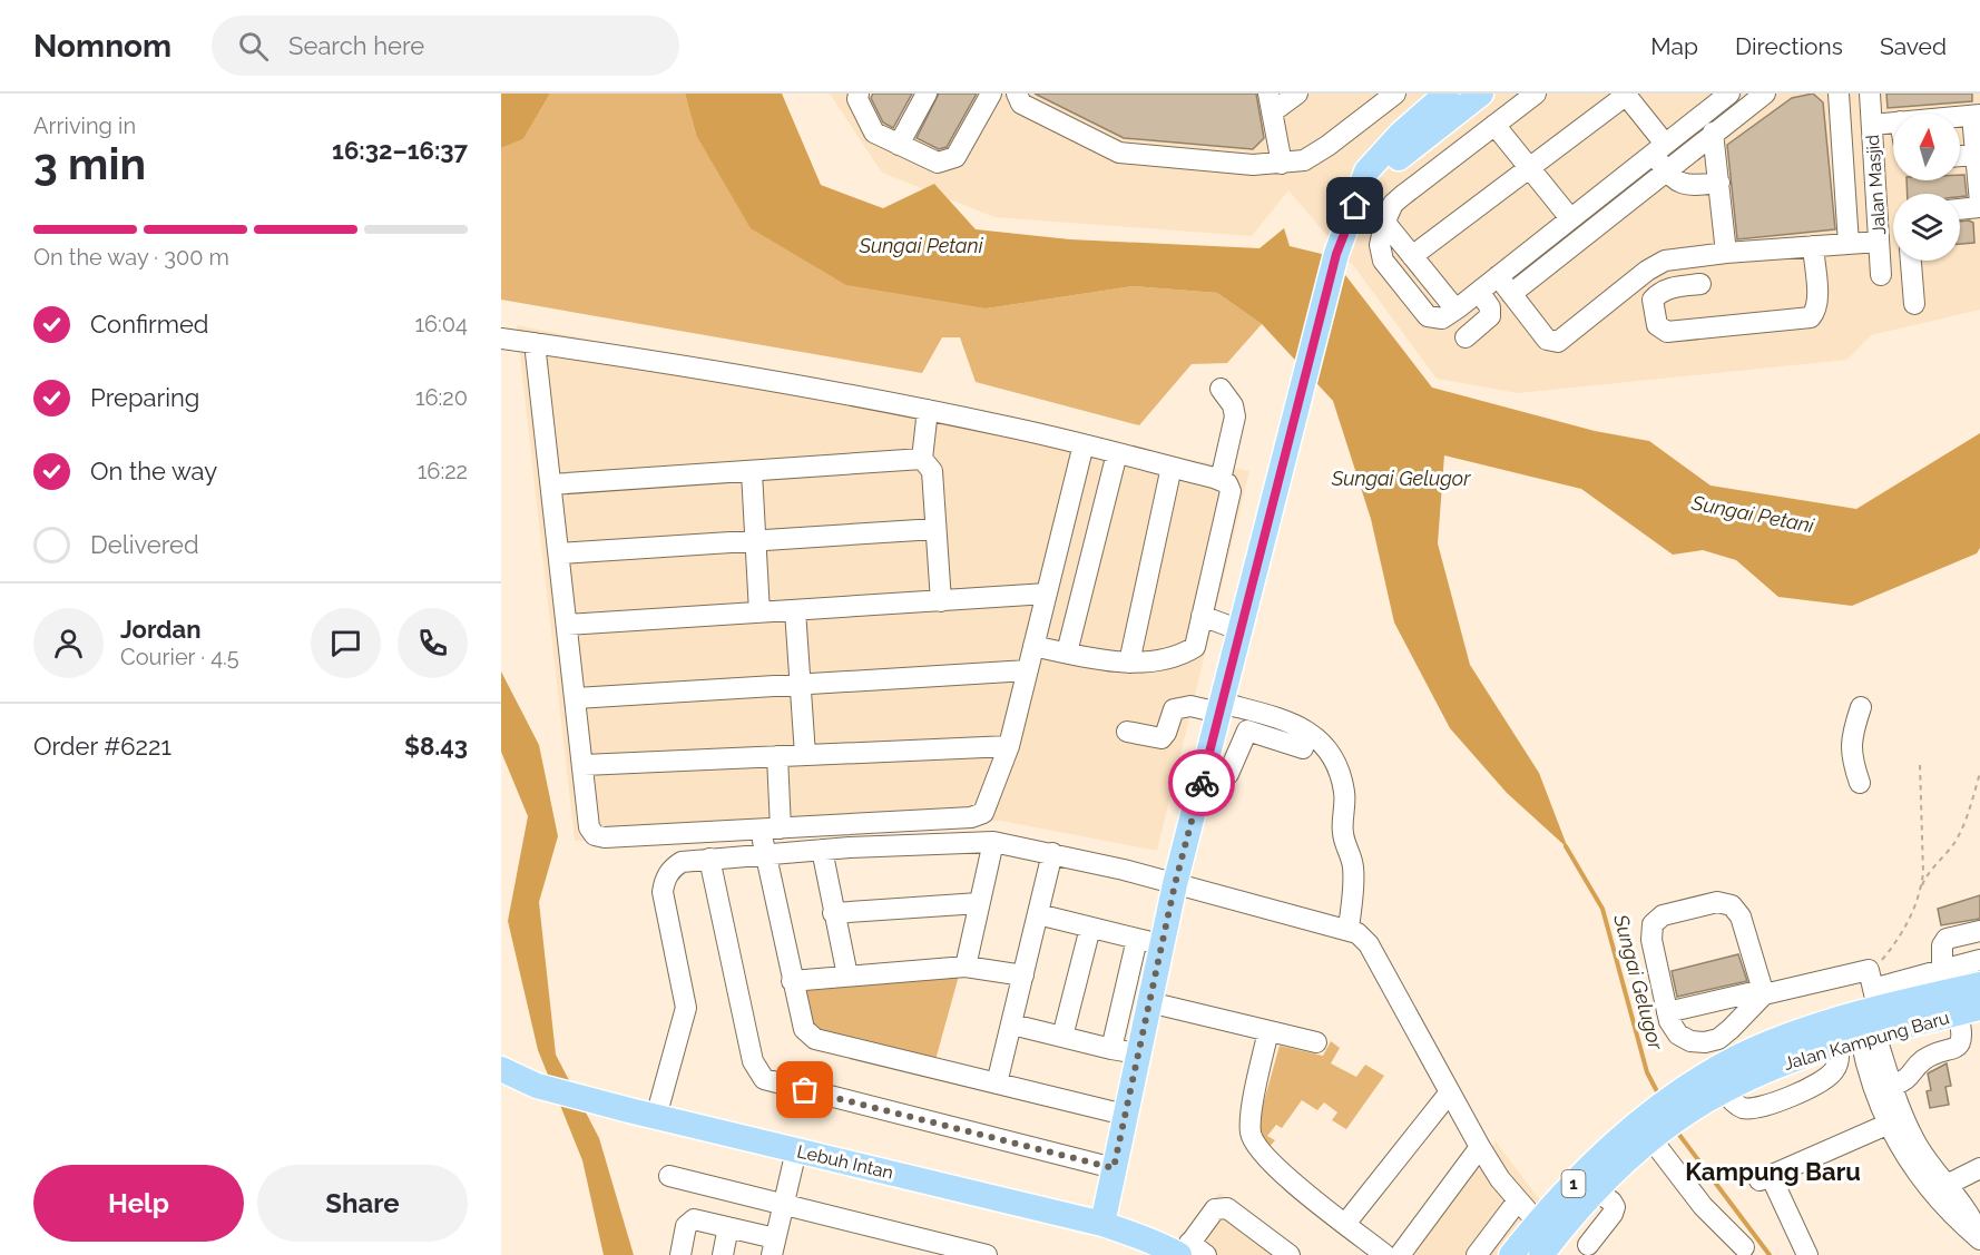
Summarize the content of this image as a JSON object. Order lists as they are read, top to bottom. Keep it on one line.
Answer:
{"streets":{"main road":["Jalan Kampung Baru","Lebuh Intan","1"],"street":["Jalan Masjid"]},"districts":["Kampung Baru"],"water":["Sungai Petani","Sungai Gelugor"],"north":"top","page":{"header":"Nomnom","search":"Search here","nav":["Map","Directions","Saved"],"heading":["3 min","Arriving in","16:32–16:37"],"panel":["Jordan","Courier · 4.5","Order #6221","$8.43"],"bar":"On the way · 300 m","list":[["Confirmed","16:04"],["Preparing","16:20"],["On the way","16:22"],"Delivered"],"buttons":["Help","Share"]}}
